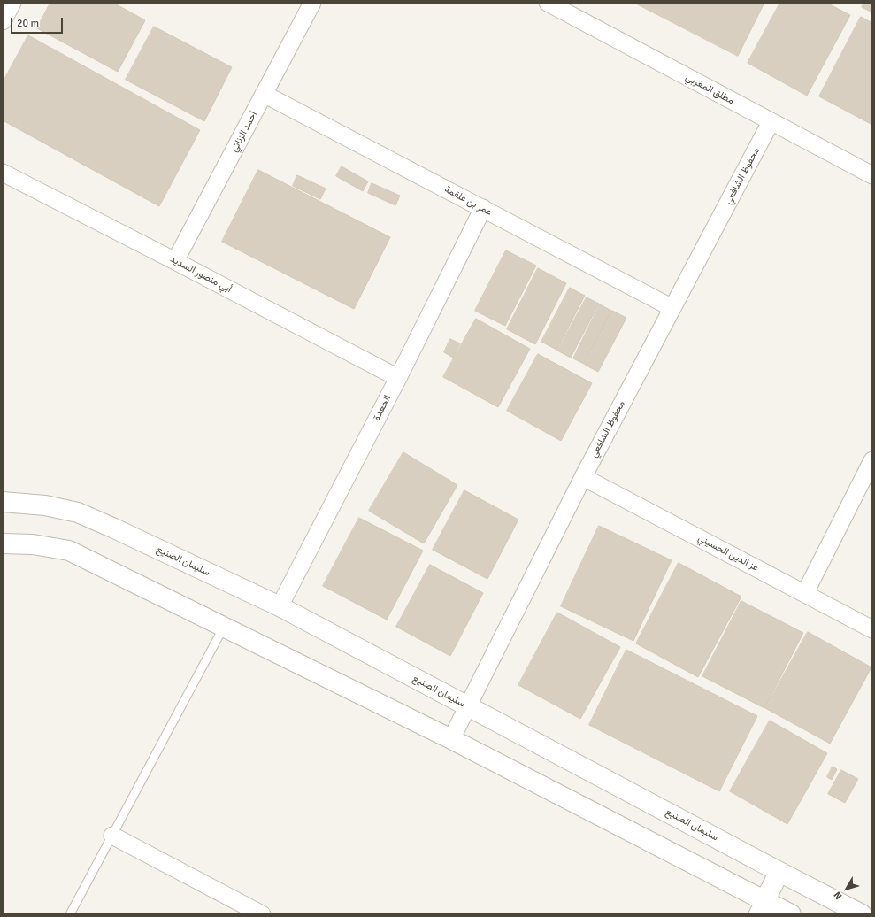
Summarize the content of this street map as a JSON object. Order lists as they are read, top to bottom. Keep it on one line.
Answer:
{"streets":{"street":["مطلق المغربي","أحمد الزناتي","محفوظ الشافعي","عمر بن علقمة","أبي منصور السديد","الجعدة","عز الدين الحسيني","سليمان الصنيع"]},"crossings":[["مطلق المغربي","محفوظ الشافعي"],["أحمد الزناتي","عمر بن علقمة"],["أحمد الزناتي","أبي منصور السديد"],["محفوظ الشافعي","عمر بن علقمة"],["محفوظ الشافعي","عز الدين الحسيني"],["محفوظ الشافعي","سليمان الصنيع"],["عمر بن علقمة","الجعدة"],["أبي منصور السديد","الجعدة"],["الجعدة","سليمان الصنيع"]],"scale_bar":"20 m","north":"bottom left"}
